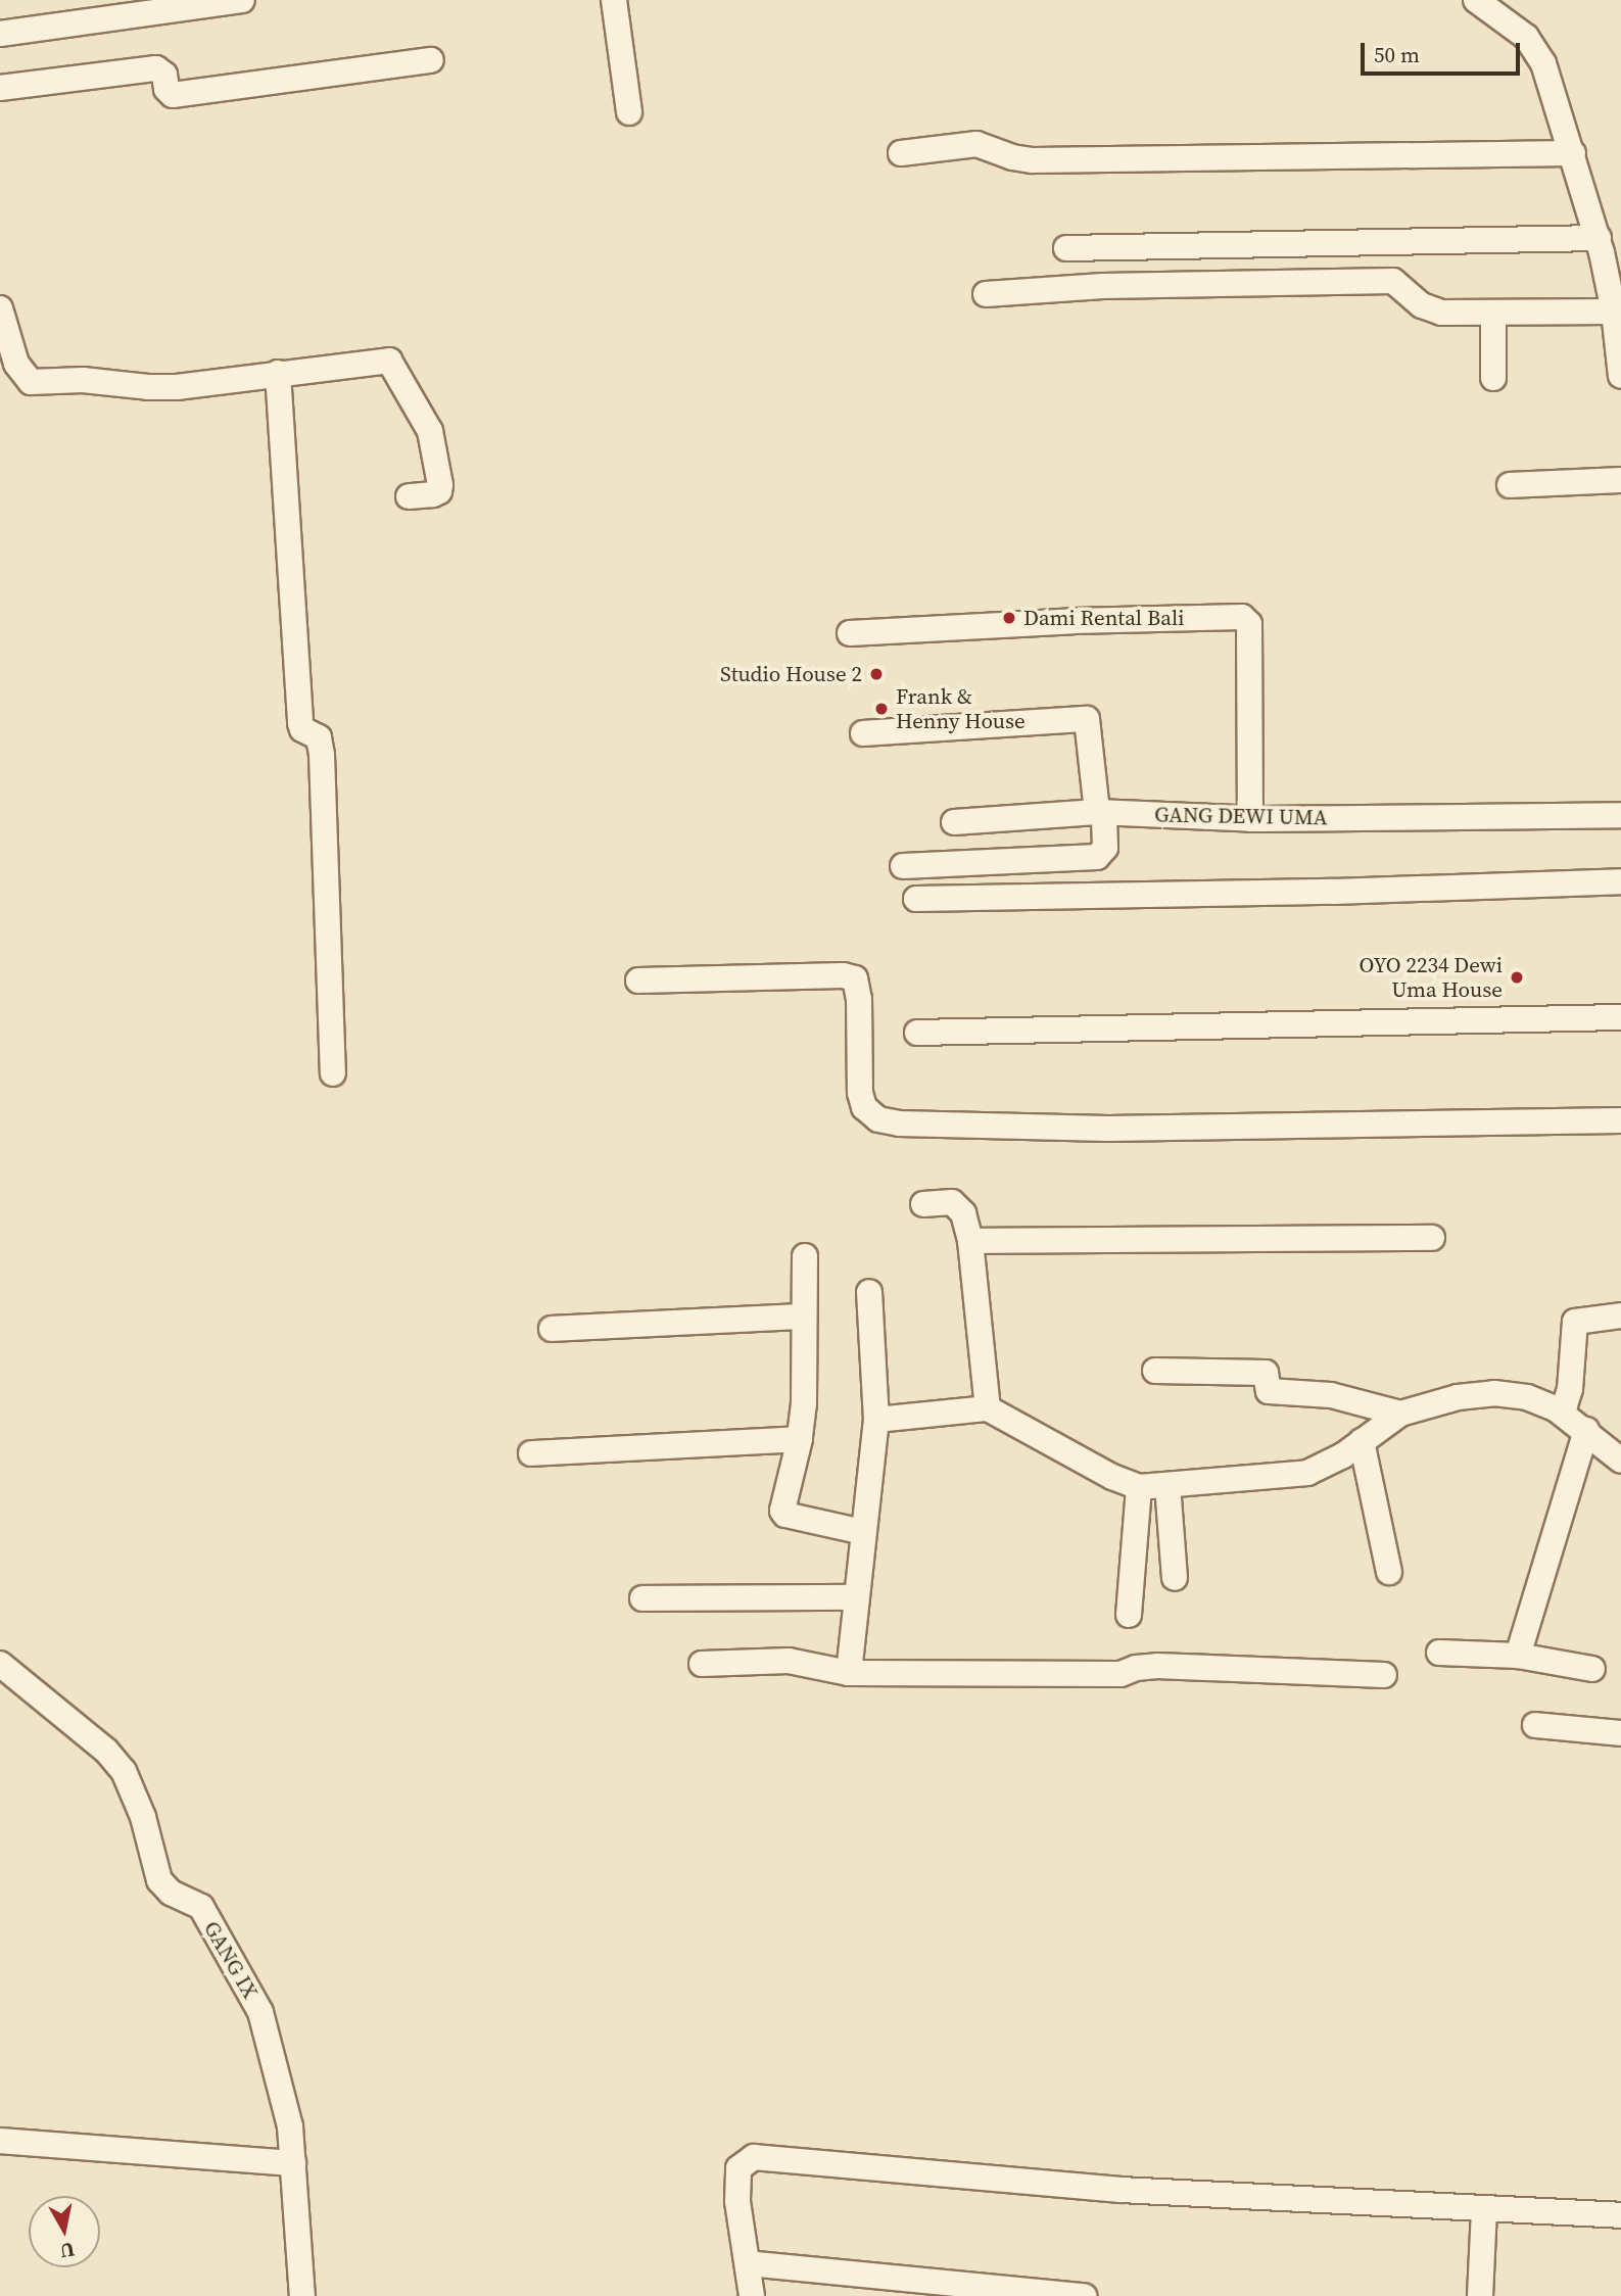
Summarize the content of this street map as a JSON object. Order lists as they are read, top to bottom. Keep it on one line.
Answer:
{"streets":{"street":["GANG DEWI UMA","GANG IX"]},"places":["Dami Rental Bali","Studio House 2","Frank & Henny House","OYO 2234 Dewi Uma House"],"scale_bar":"50 m","north":"bottom"}
